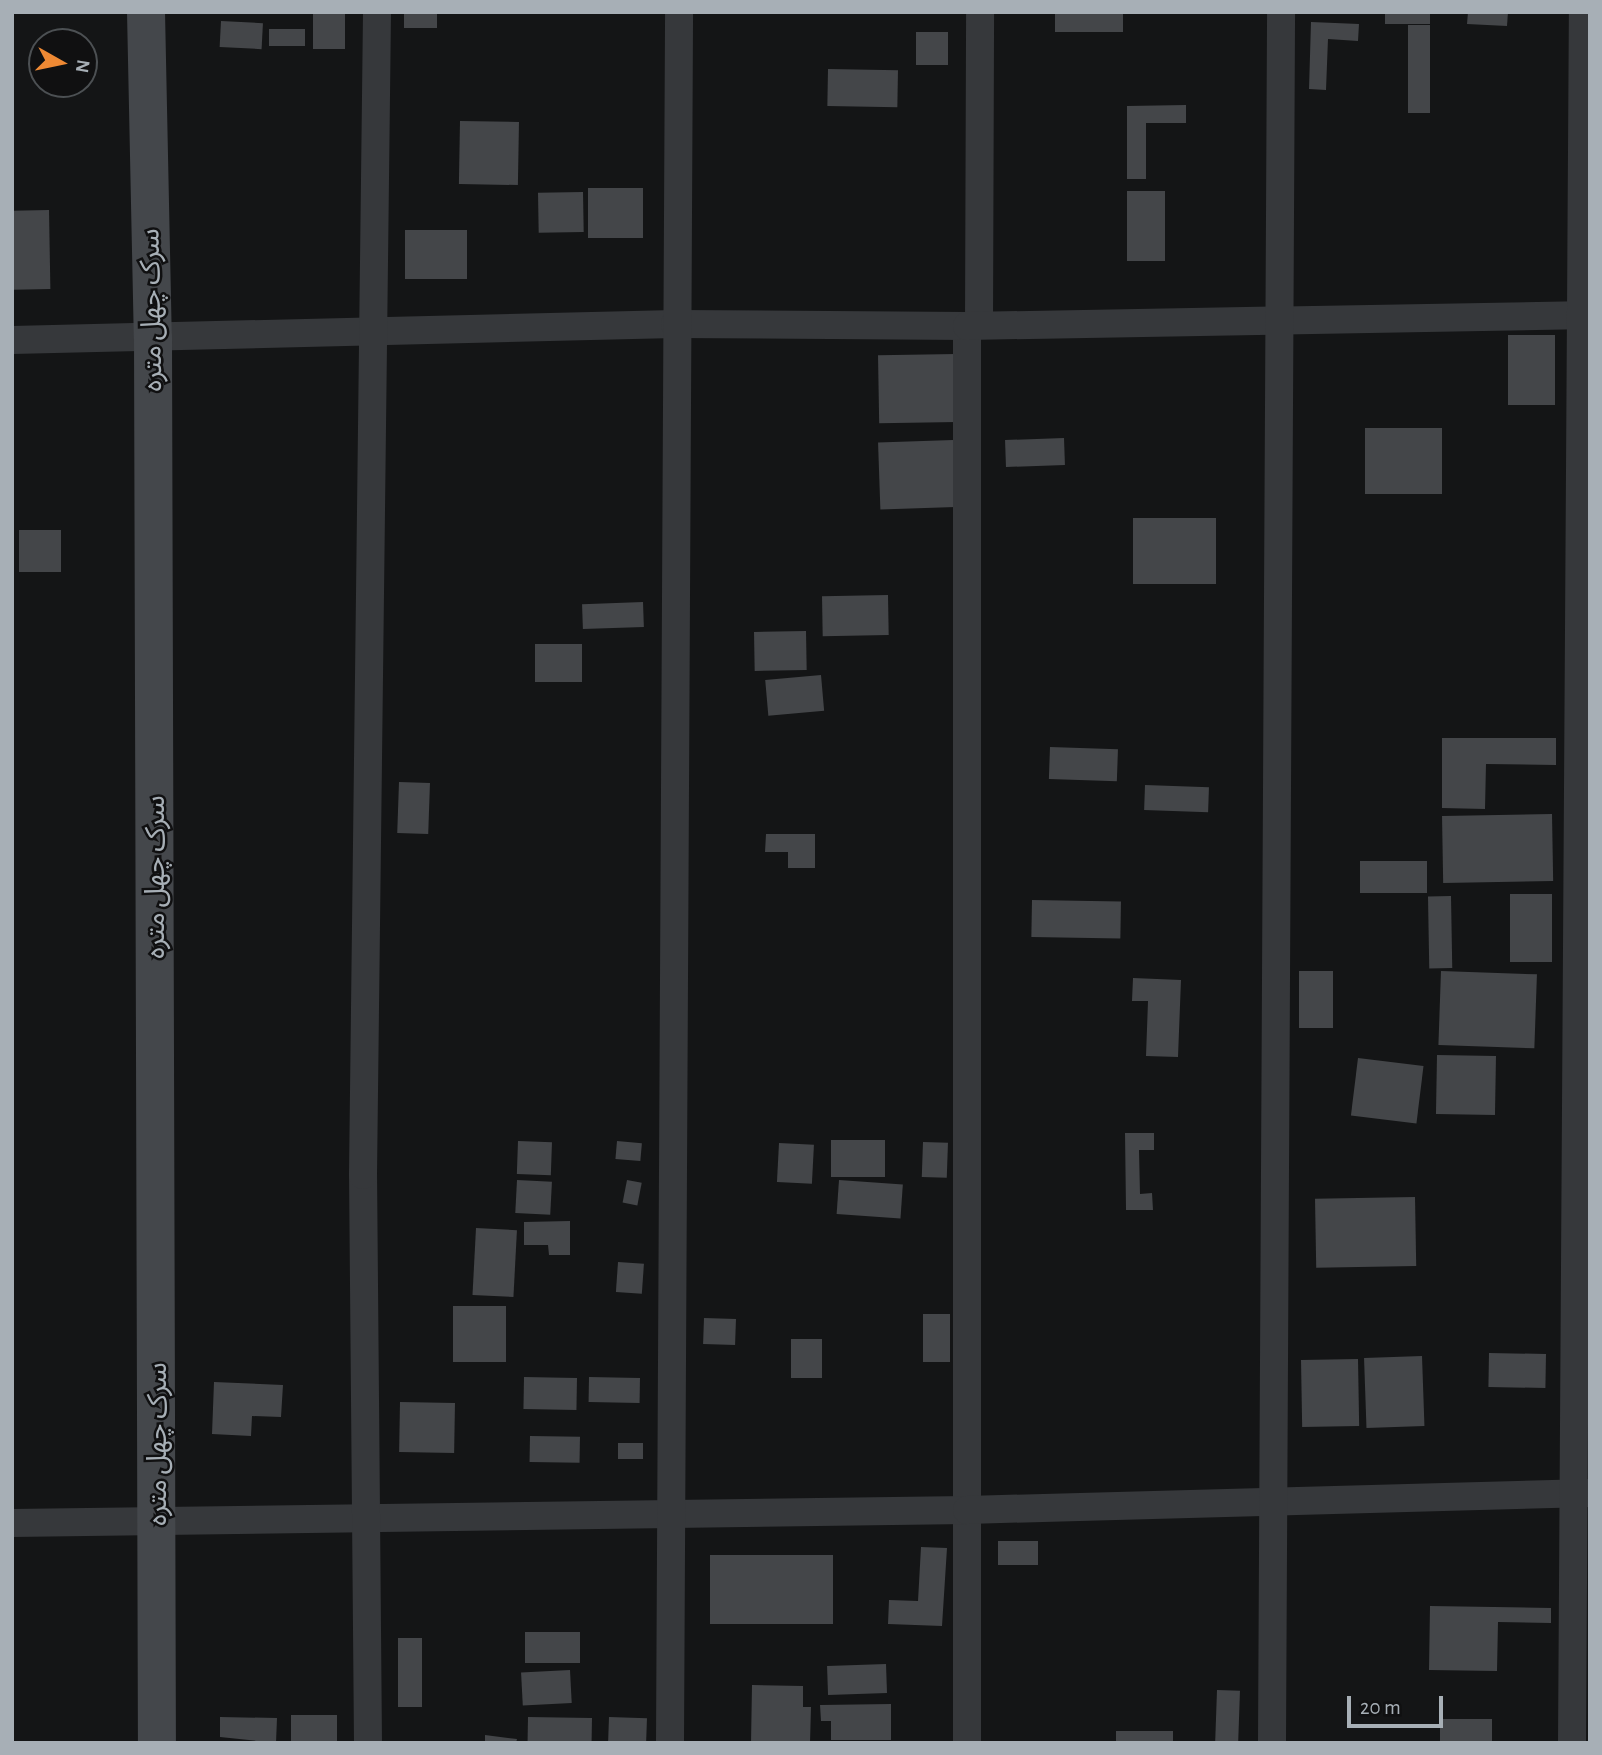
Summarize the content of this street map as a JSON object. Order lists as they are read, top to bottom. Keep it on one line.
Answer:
{"streets":{"street":["سرک چهل متره"]},"scale_bar":"20 m","north":"right"}
